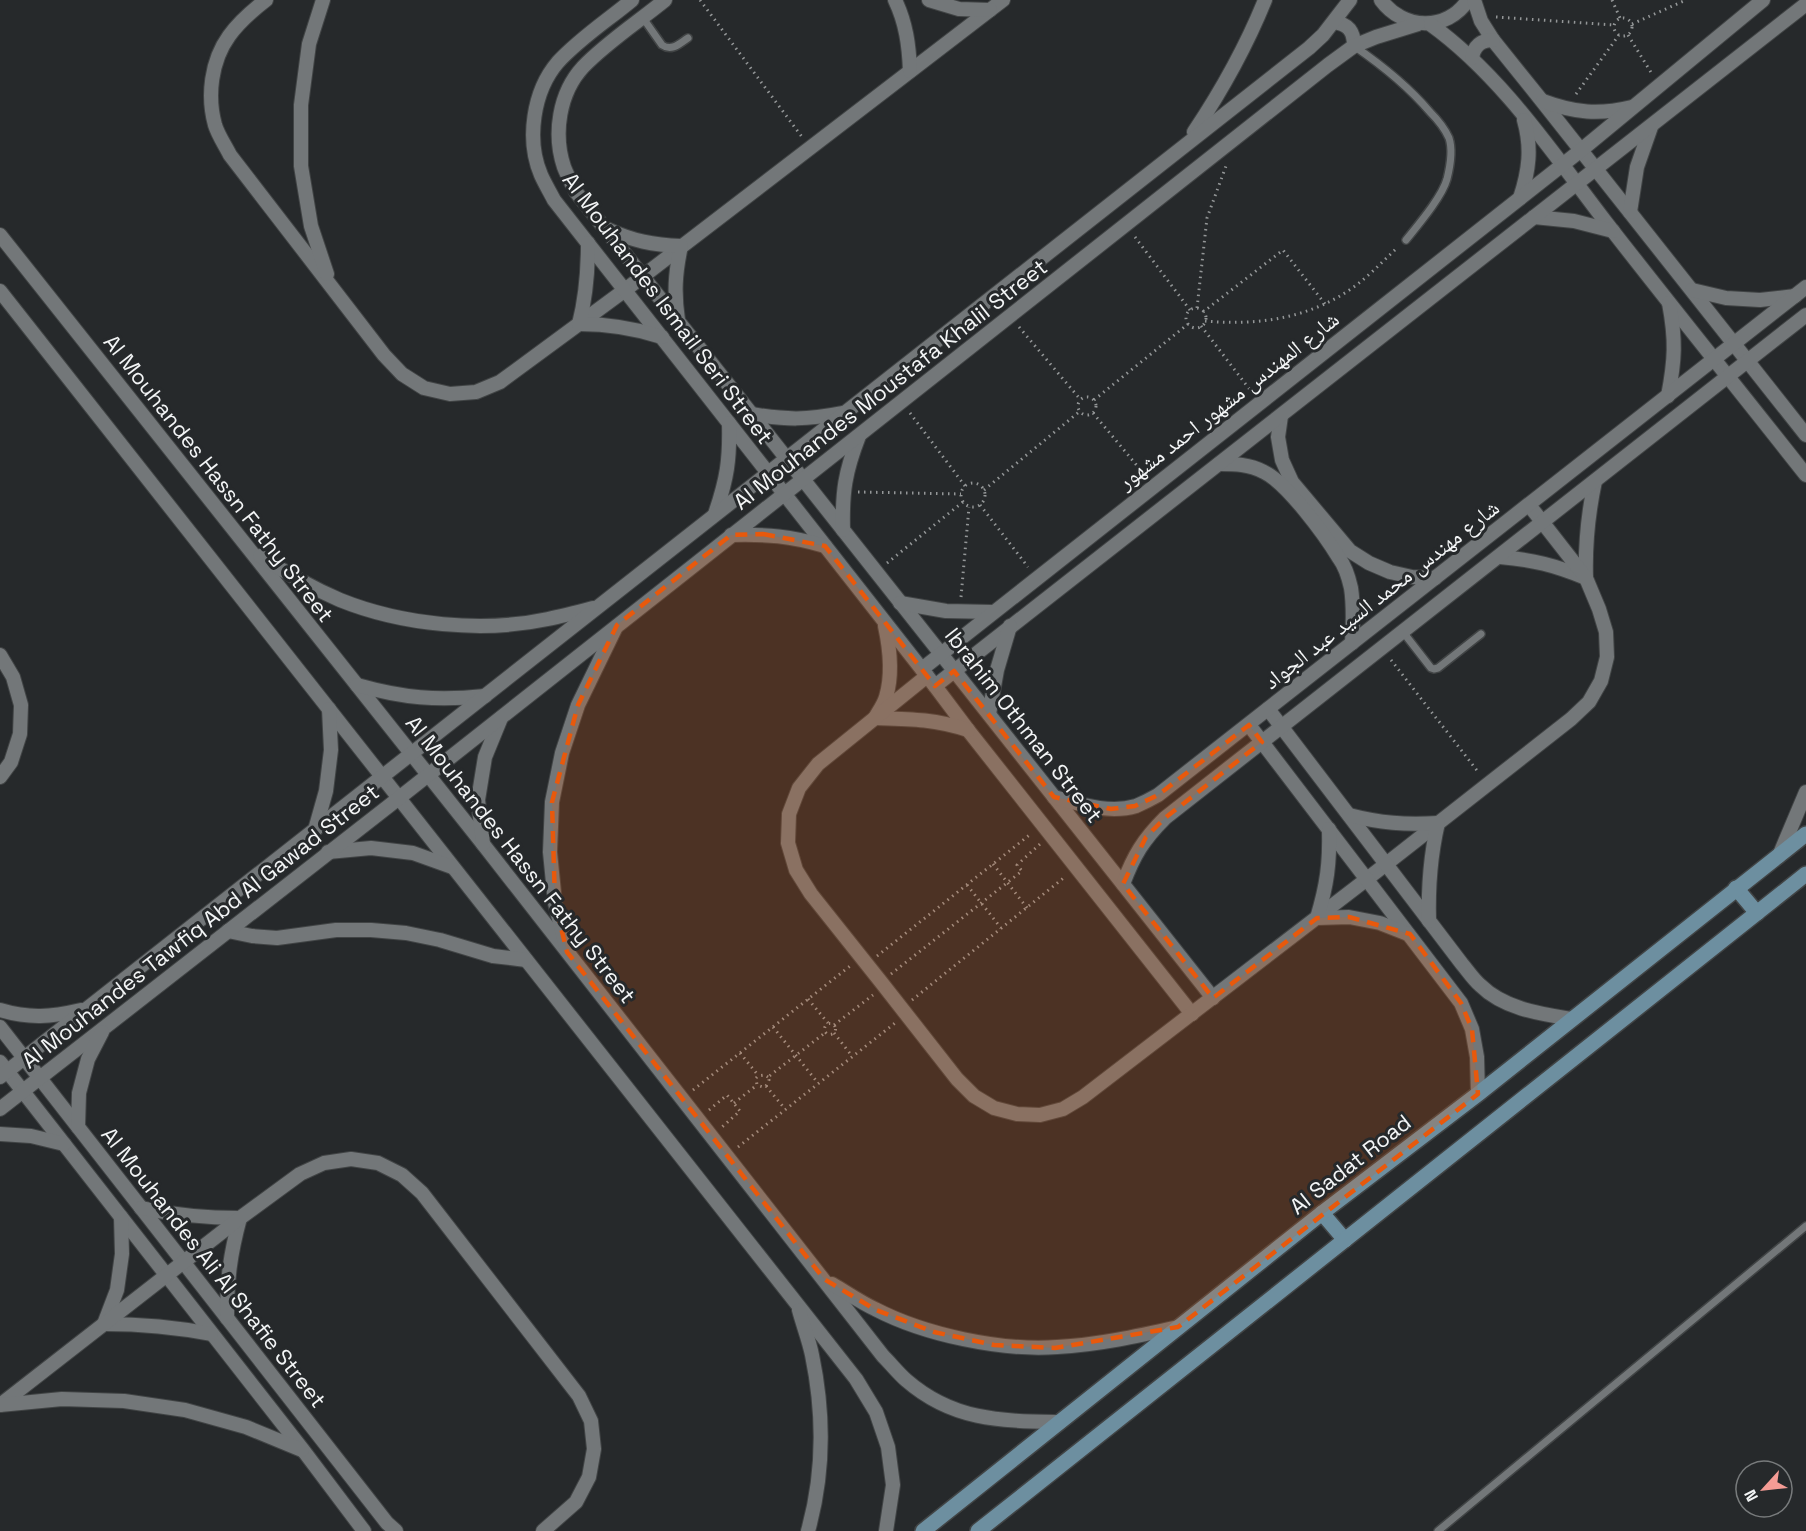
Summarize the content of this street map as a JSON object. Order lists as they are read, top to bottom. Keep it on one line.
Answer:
{"streets":{"main road":["Al Sadat Road"],"street":["Al Mouhandes Ismail Seri Street","Al Mouhandes Moustafa Khalil Street","شارع المهندس مشهور احمد مشهور","Al Mouhandes Hassn Fathy Street","شارع مهندس محمد السيد عبد الجواد","Ibrahim Othman Street","Al Mouhandes Tawfiq Abd Al Gawad Street","Al Mouhandes Ali Al Shafie Street"]},"crossings":[["Al Mouhandes Ismail Seri Street","Al Mouhandes Moustafa Khalil Street"],["Al Mouhandes Ismail Seri Street","Ibrahim Othman Street"],["Al Mouhandes Moustafa Khalil Street","Al Mouhandes Hassn Fathy Street"],["Al Mouhandes Moustafa Khalil Street","Ibrahim Othman Street"],["Al Mouhandes Moustafa Khalil Street","Al Mouhandes Tawfiq Abd Al Gawad Street"],["شارع المهندس مشهور احمد مشهور","Ibrahim Othman Street"],["Al Mouhandes Hassn Fathy Street","Al Sadat Road"],["شارع مهندس محمد السيد عبد الجواد","Ibrahim Othman Street"],["Al Mouhandes Tawfiq Abd Al Gawad Street","Al Mouhandes Ali Al Shafie Street"]],"north":"bottom left"}
